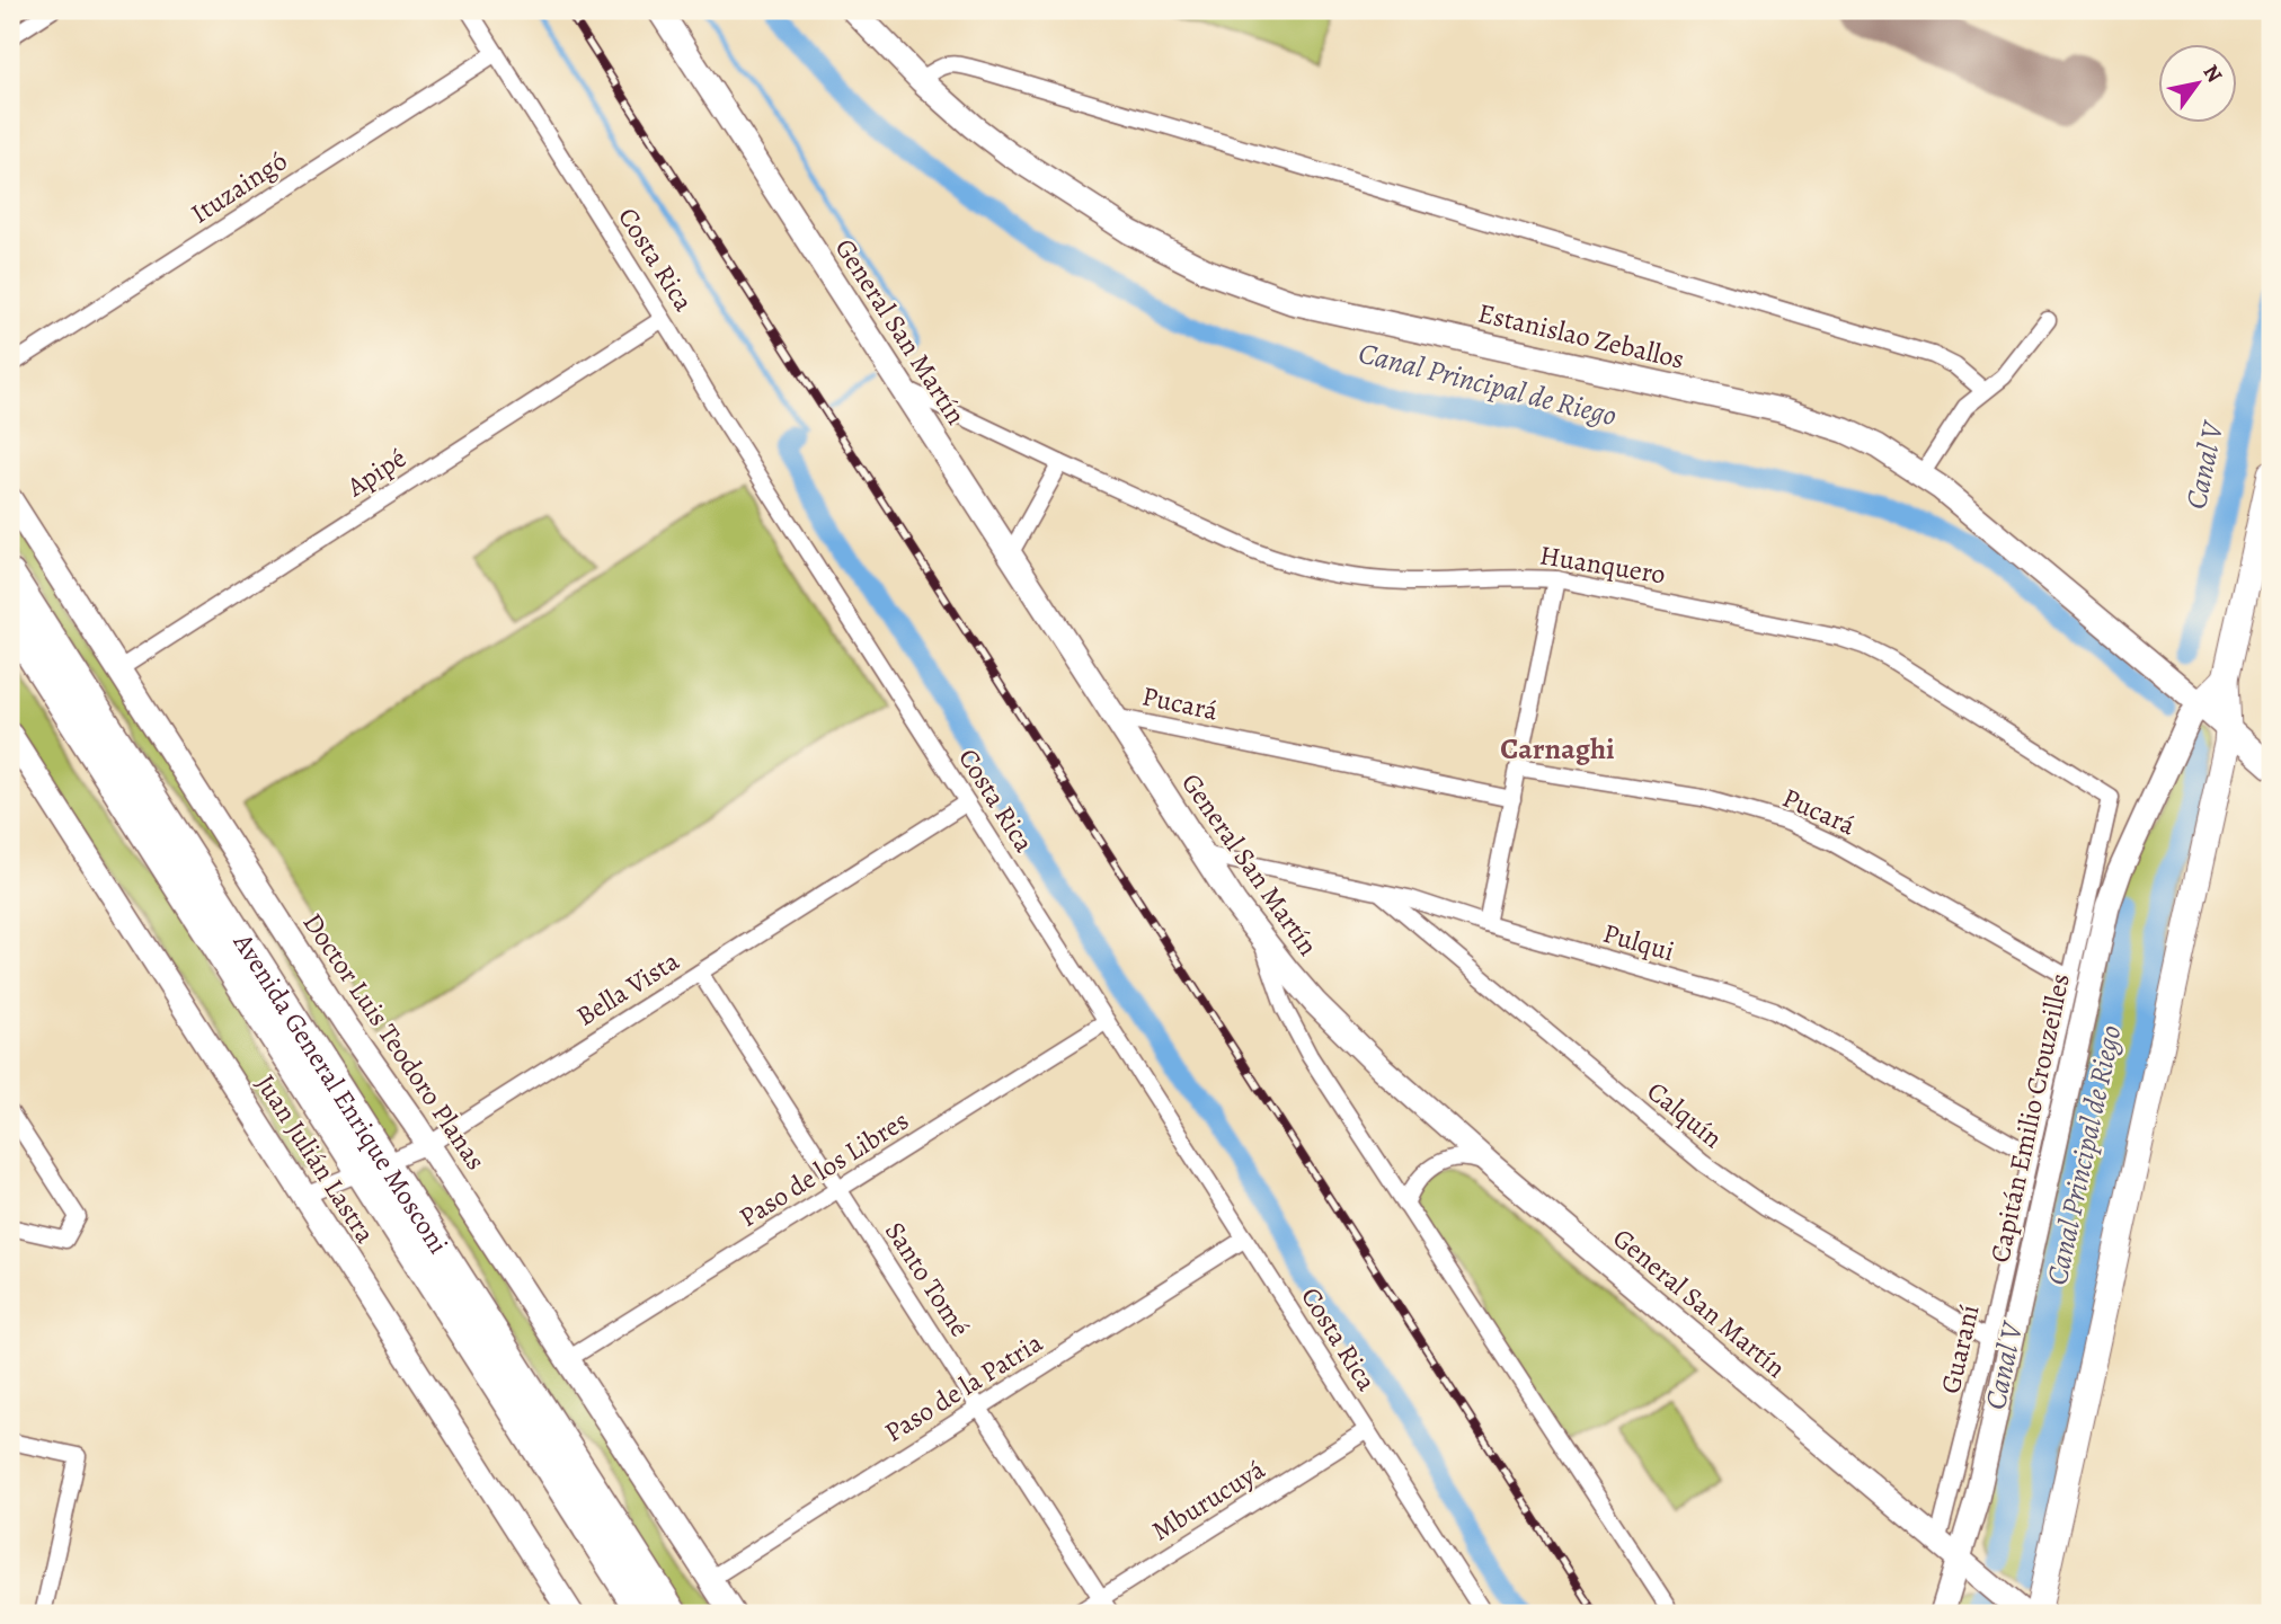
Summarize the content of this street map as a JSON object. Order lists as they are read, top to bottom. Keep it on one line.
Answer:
{"streets":{"highway":["Avenida General Enrique Mosconi"],"street":["Ituzaingó","Costa Rica","General San Martín","Estanislao Zeballos","Apipé","Huanquero","Pucará","Pulqui","Bella Vista","Doctor Luis Teodoro Planas","Calquín","Capitán Emilio Crouzeilles","Juan Julián Lastra","Paso de los Libres","Santo Tomé","Guaraní","Paso de la Patria","Mburucuyá"]},"crossings":[["Ituzaingó","Costa Rica"],["Costa Rica","Apipé"],["Costa Rica","Bella Vista"],["Costa Rica","Paso de los Libres"],["Costa Rica","Paso de la Patria"],["Costa Rica","Mburucuyá"],["General San Martín","Huanquero"],["General San Martín","Pucará"],["General San Martín","Pulqui"],["General San Martín","Capitán Emilio Crouzeilles"],["General San Martín","Guaraní"],["Estanislao Zeballos","Capitán Emilio Crouzeilles"],["Apipé","Doctor Luis Teodoro Planas"],["Huanquero","Guaraní"],["Pucará","Guaraní"],["Pulqui","Calquín"],["Pulqui","Guaraní"],["Bella Vista","Doctor Luis Teodoro Planas"],["Bella Vista","Avenida General Enrique Mosconi"],["Bella Vista","Juan Julián Lastra"],["Bella Vista","Santo Tomé"],["Doctor Luis Teodoro Planas","Paso de los Libres"],["Doctor Luis Teodoro Planas","Paso de la Patria"],["Calquín","Guaraní"],["Paso de los Libres","Santo Tomé"],["Santo Tomé","Paso de la Patria"],["Santo Tomé","Mburucuyá"]],"districts":["Carnaghi"],"water":["Canal Principal de Riego","Canal V"],"north":"top right"}
